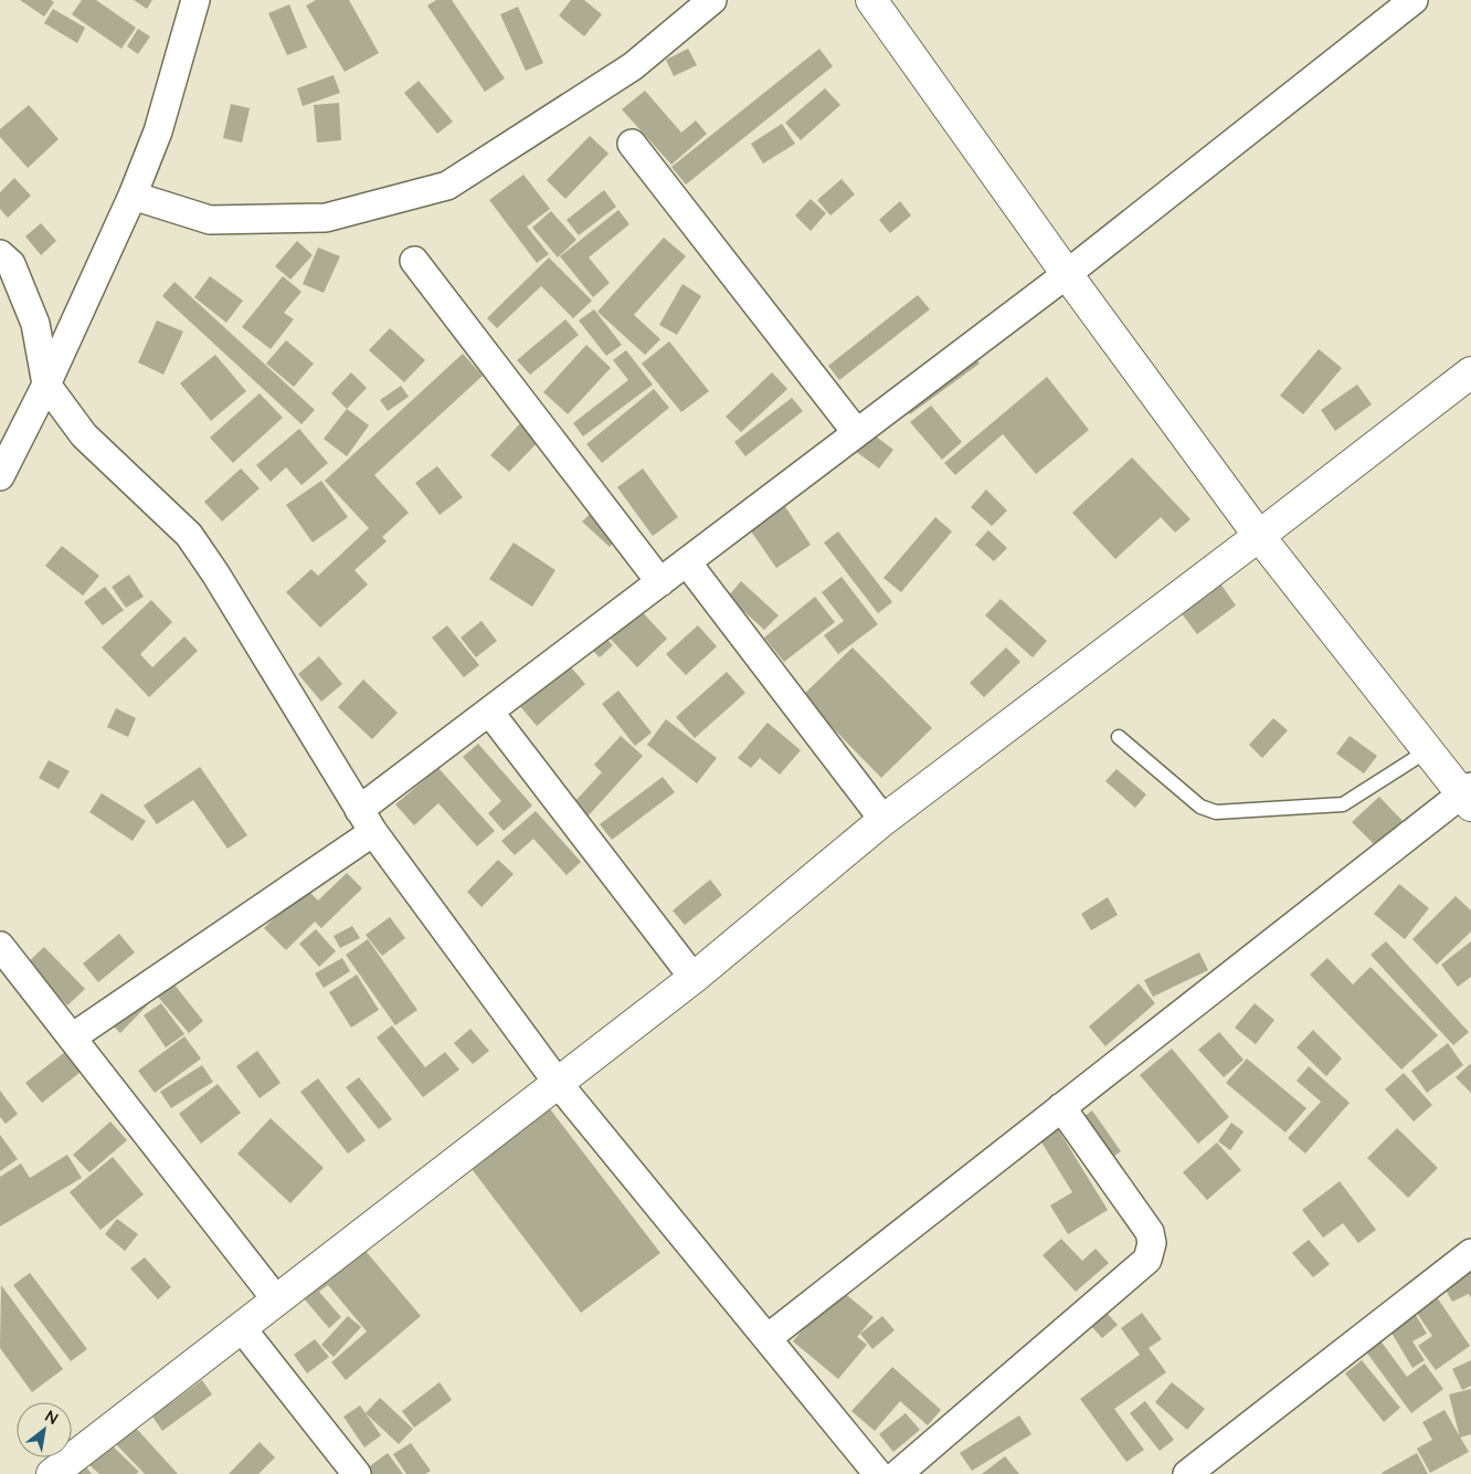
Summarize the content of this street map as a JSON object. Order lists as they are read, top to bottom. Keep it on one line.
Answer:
{"north":"top right"}
